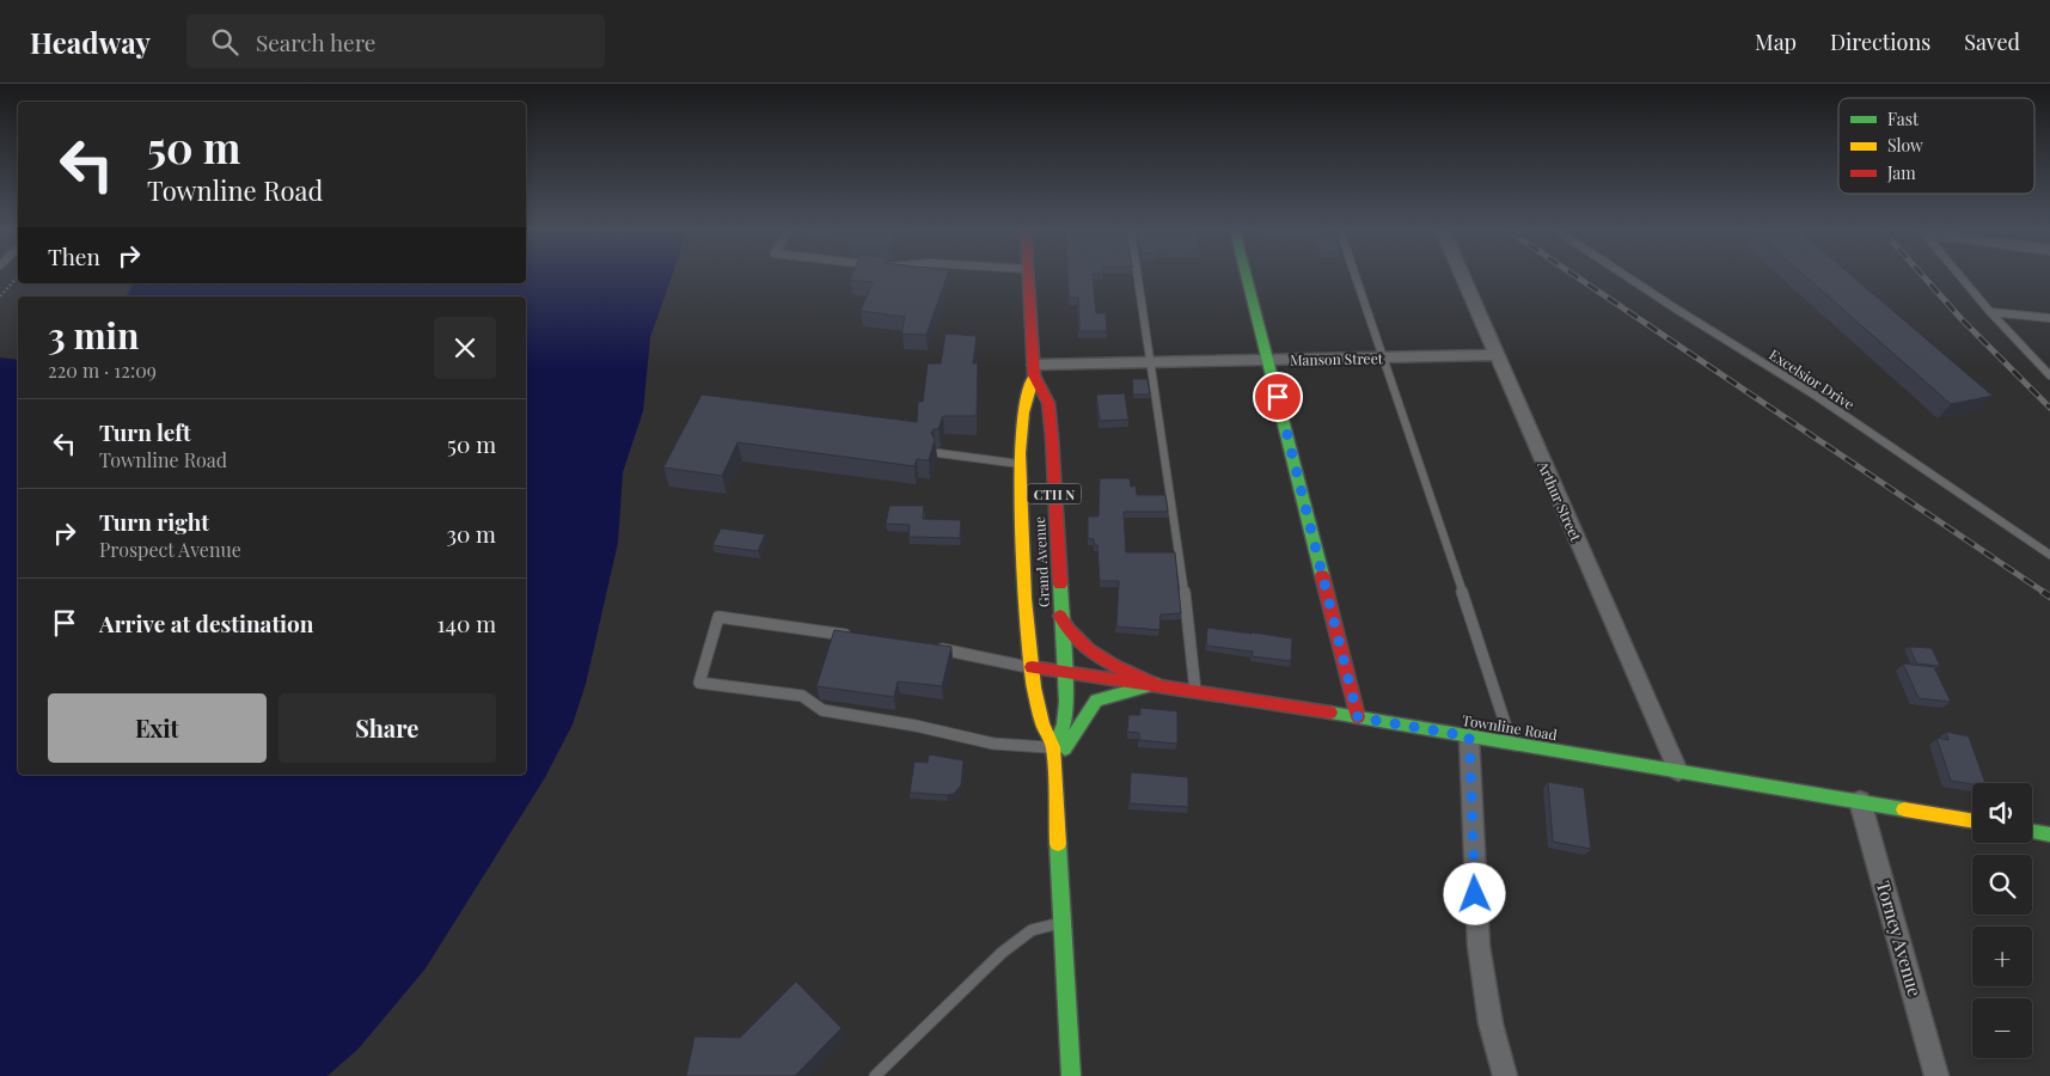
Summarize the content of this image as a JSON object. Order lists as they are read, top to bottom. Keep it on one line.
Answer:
{"streets":{"main road":["CTH N","Grand Avenue","Townline Road"],"street":["Manson Street","Arthur Street","Torney Avenue"],"lane":["Excelsior Drive"]},"crossings":[["Manson Street","Arthur Street"],["Manson Street","Grand Avenue"],["Arthur Street","Townline Road"],["Grand Avenue","Townline Road"],["Townline Road","Torney Avenue"]],"legend":["Fast","Slow","Jam"],"page":{"header":"Headway","search":"Search here","nav":["Map","Directions","Saved"],"turn":["50 m","Townline Road"],"then":"Then","heading":["3 min","220 m · 12:09"],"list":[{"name":"Turn left","note":"Townline Road","value":"50 m"},{"name":"Turn right","note":"Prospect Avenue","value":"30 m"},{"name":"Arrive at destination","value":"140 m"}],"buttons":["Exit","Share"],"map_buttons":["+","−"]}}
